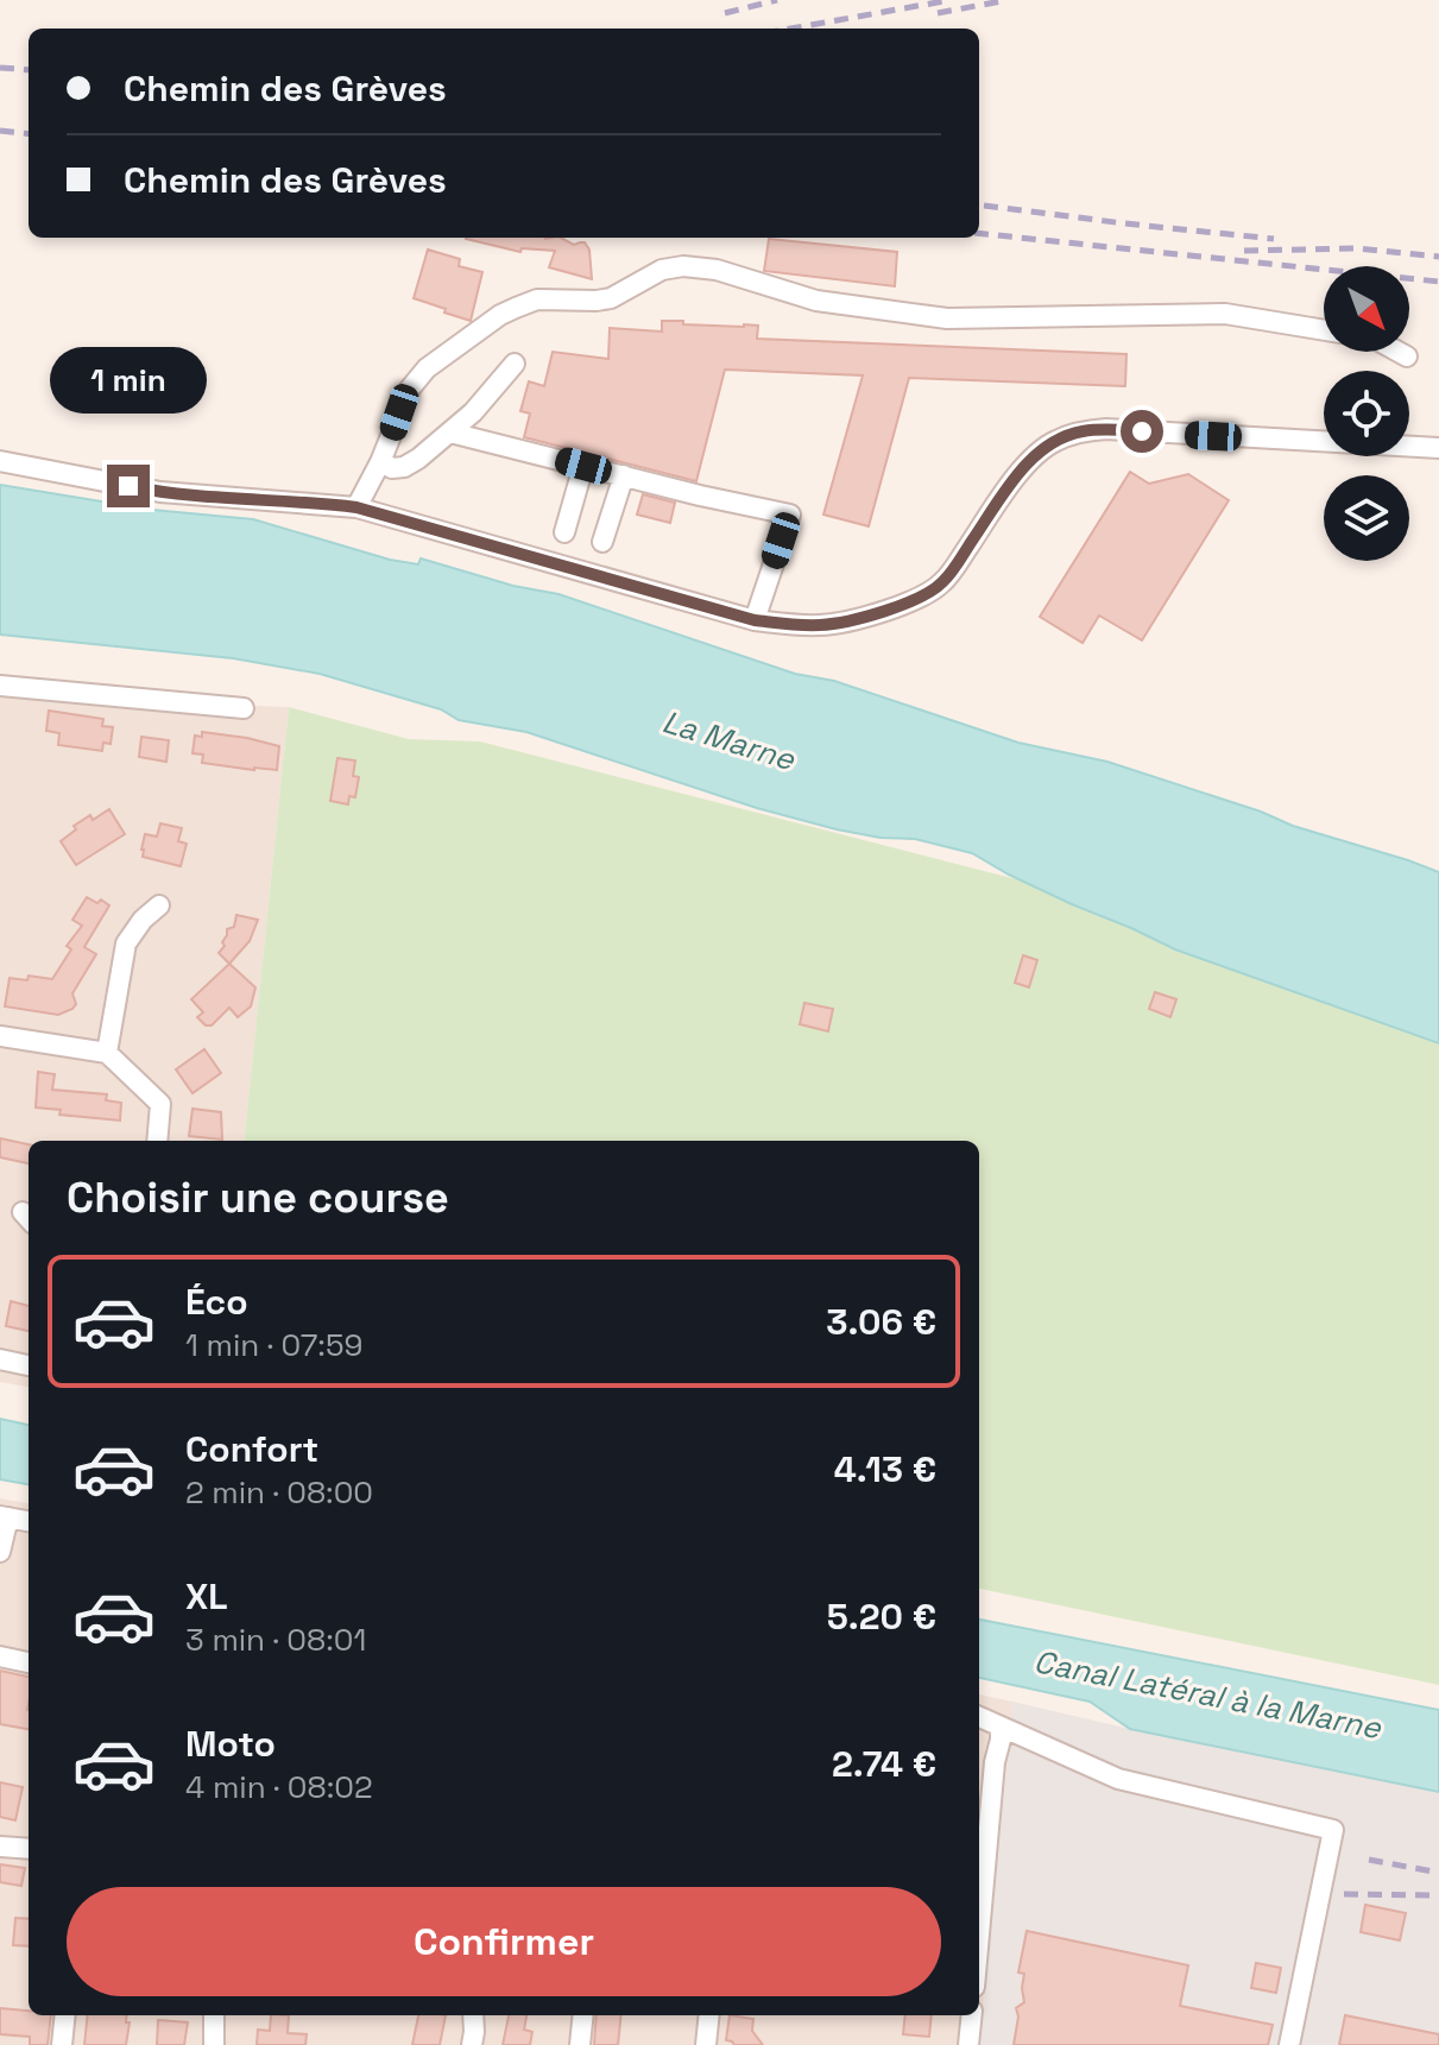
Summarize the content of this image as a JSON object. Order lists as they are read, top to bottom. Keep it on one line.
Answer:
{"water":["La Marne","Canal Latéral à la Marne"],"north":"bottom right","page":{"banner":["Chemin des Grèves","Chemin des Grèves"],"bubble":"1 min","heading":"Choisir une course","list":[{"name":"Éco","note":"1 min · 07:59","value":"3.06 €"},{"name":"Confort","note":"2 min · 08:00","value":"4.13 €"},{"name":"XL","note":"3 min · 08:01","value":"5.20 €"},{"name":"Moto","note":"4 min · 08:02","value":"2.74 €"}],"buttons":"Confirmer"}}
